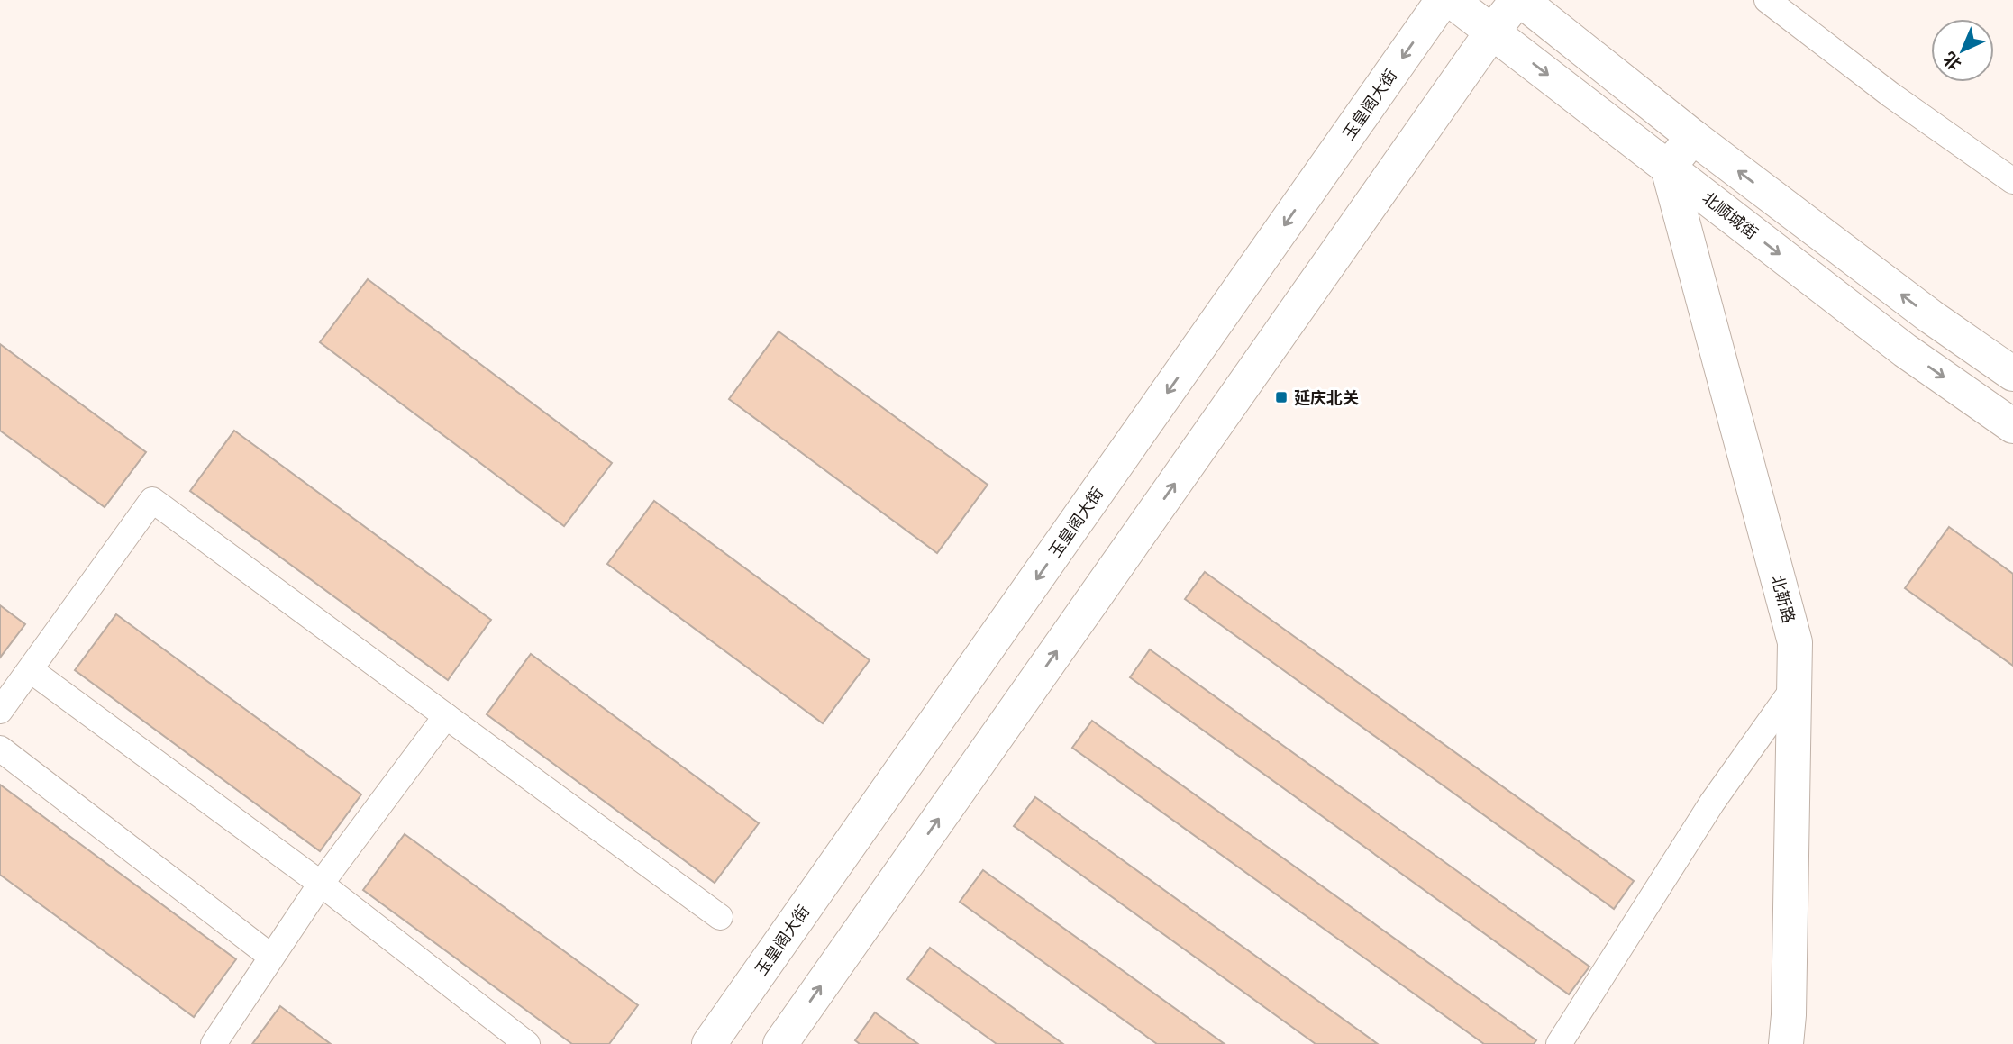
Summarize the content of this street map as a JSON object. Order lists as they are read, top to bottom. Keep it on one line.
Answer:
{"streets":{"street":["玉皇阁大街","北顺城街","北靳路"]},"crossings":[["北顺城街","北靳路"]],"places":{"transit":["延庆北关"]},"north":"bottom left"}
